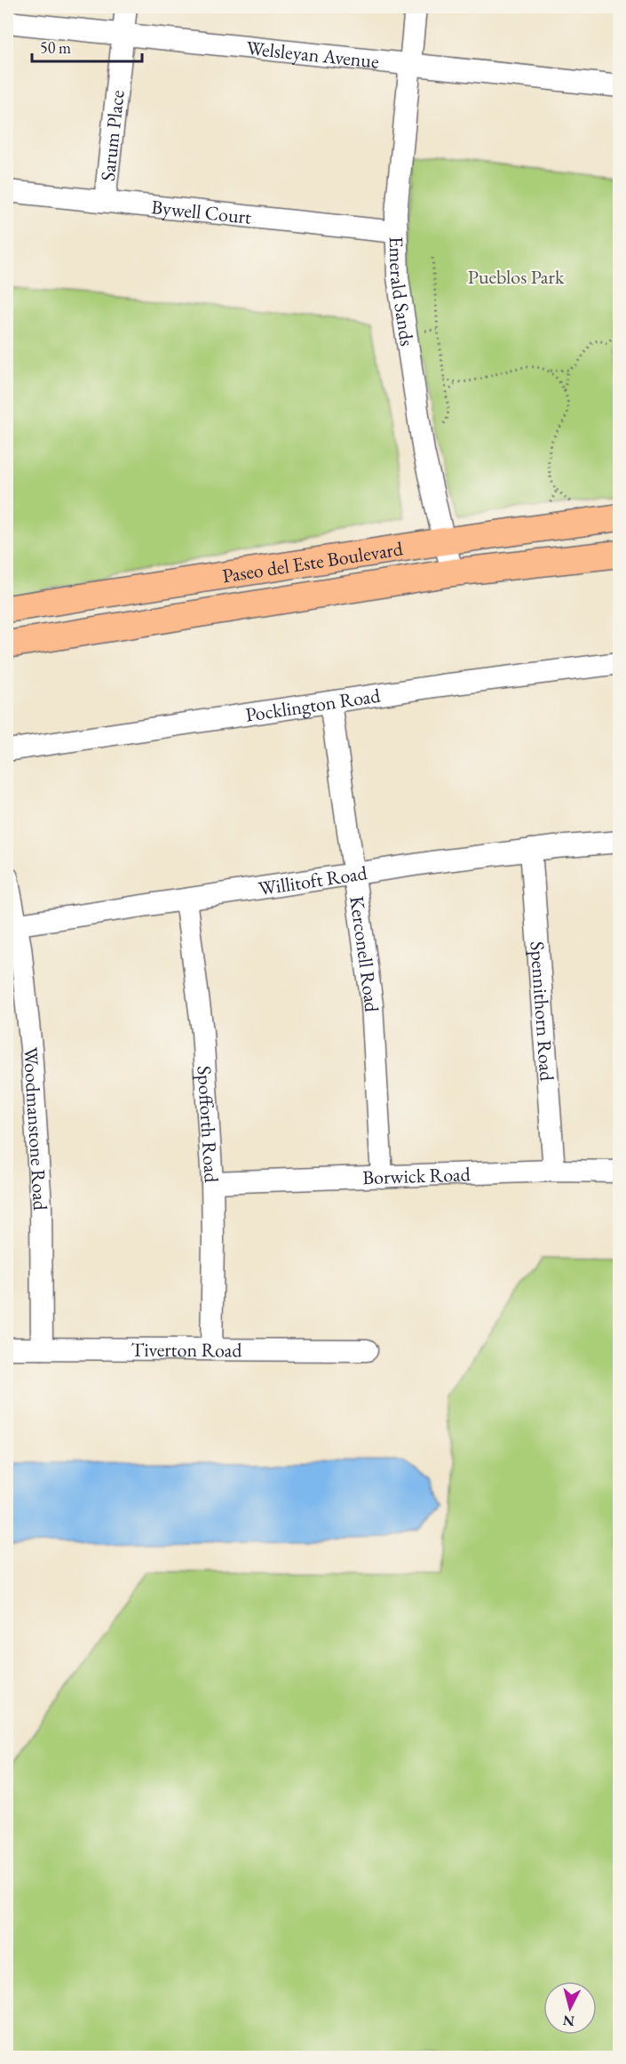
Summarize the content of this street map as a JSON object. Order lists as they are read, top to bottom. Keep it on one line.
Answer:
{"streets":{"main road":["Paseo del Este Boulevard"],"street":["Welsleyan Avenue","Sarum Place","Bywell Court","Emerald Sands","Pocklington Road","Willitoft Road","Kerconell Road","Spennithorn Road","Spofforth Road","Woodmanstone Road","Borwick Road","Tiverton Road"]},"crossings":[["Welsleyan Avenue","Sarum Place"],["Welsleyan Avenue","Emerald Sands"],["Sarum Place","Bywell Court"],["Bywell Court","Emerald Sands"],["Emerald Sands","Paseo del Este Boulevard"],["Pocklington Road","Kerconell Road"],["Willitoft Road","Kerconell Road"],["Willitoft Road","Spennithorn Road"],["Willitoft Road","Spofforth Road"],["Willitoft Road","Woodmanstone Road"],["Kerconell Road","Borwick Road"],["Spennithorn Road","Borwick Road"],["Spofforth Road","Borwick Road"],["Spofforth Road","Tiverton Road"],["Woodmanstone Road","Tiverton Road"]],"parks":["Pueblos Park"],"scale_bar":"50 m","north":"bottom"}
